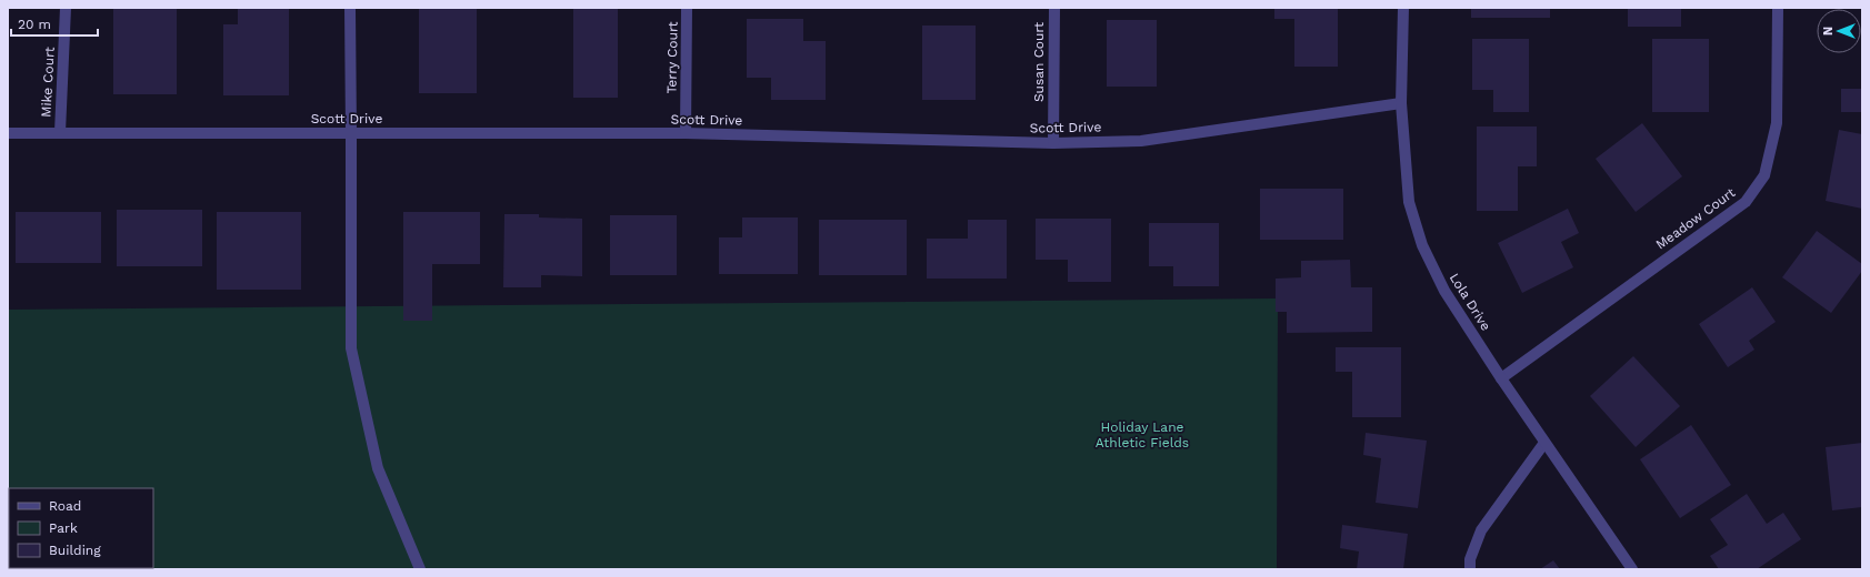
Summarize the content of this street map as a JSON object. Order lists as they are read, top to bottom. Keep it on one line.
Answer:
{"streets":{"street":["Terry Court","Susan Court","Mike Court","Scott Drive","Meadow Court","Lola Drive"]},"crossings":[["Terry Court","Scott Drive"],["Susan Court","Scott Drive"],["Mike Court","Scott Drive"],["Scott Drive","Lola Drive"],["Meadow Court","Lola Drive"]],"parks":["Holiday Lane Athletic Fields"],"legend":["Road","Park","Building"],"scale_bar":"20 m","north":"left"}
